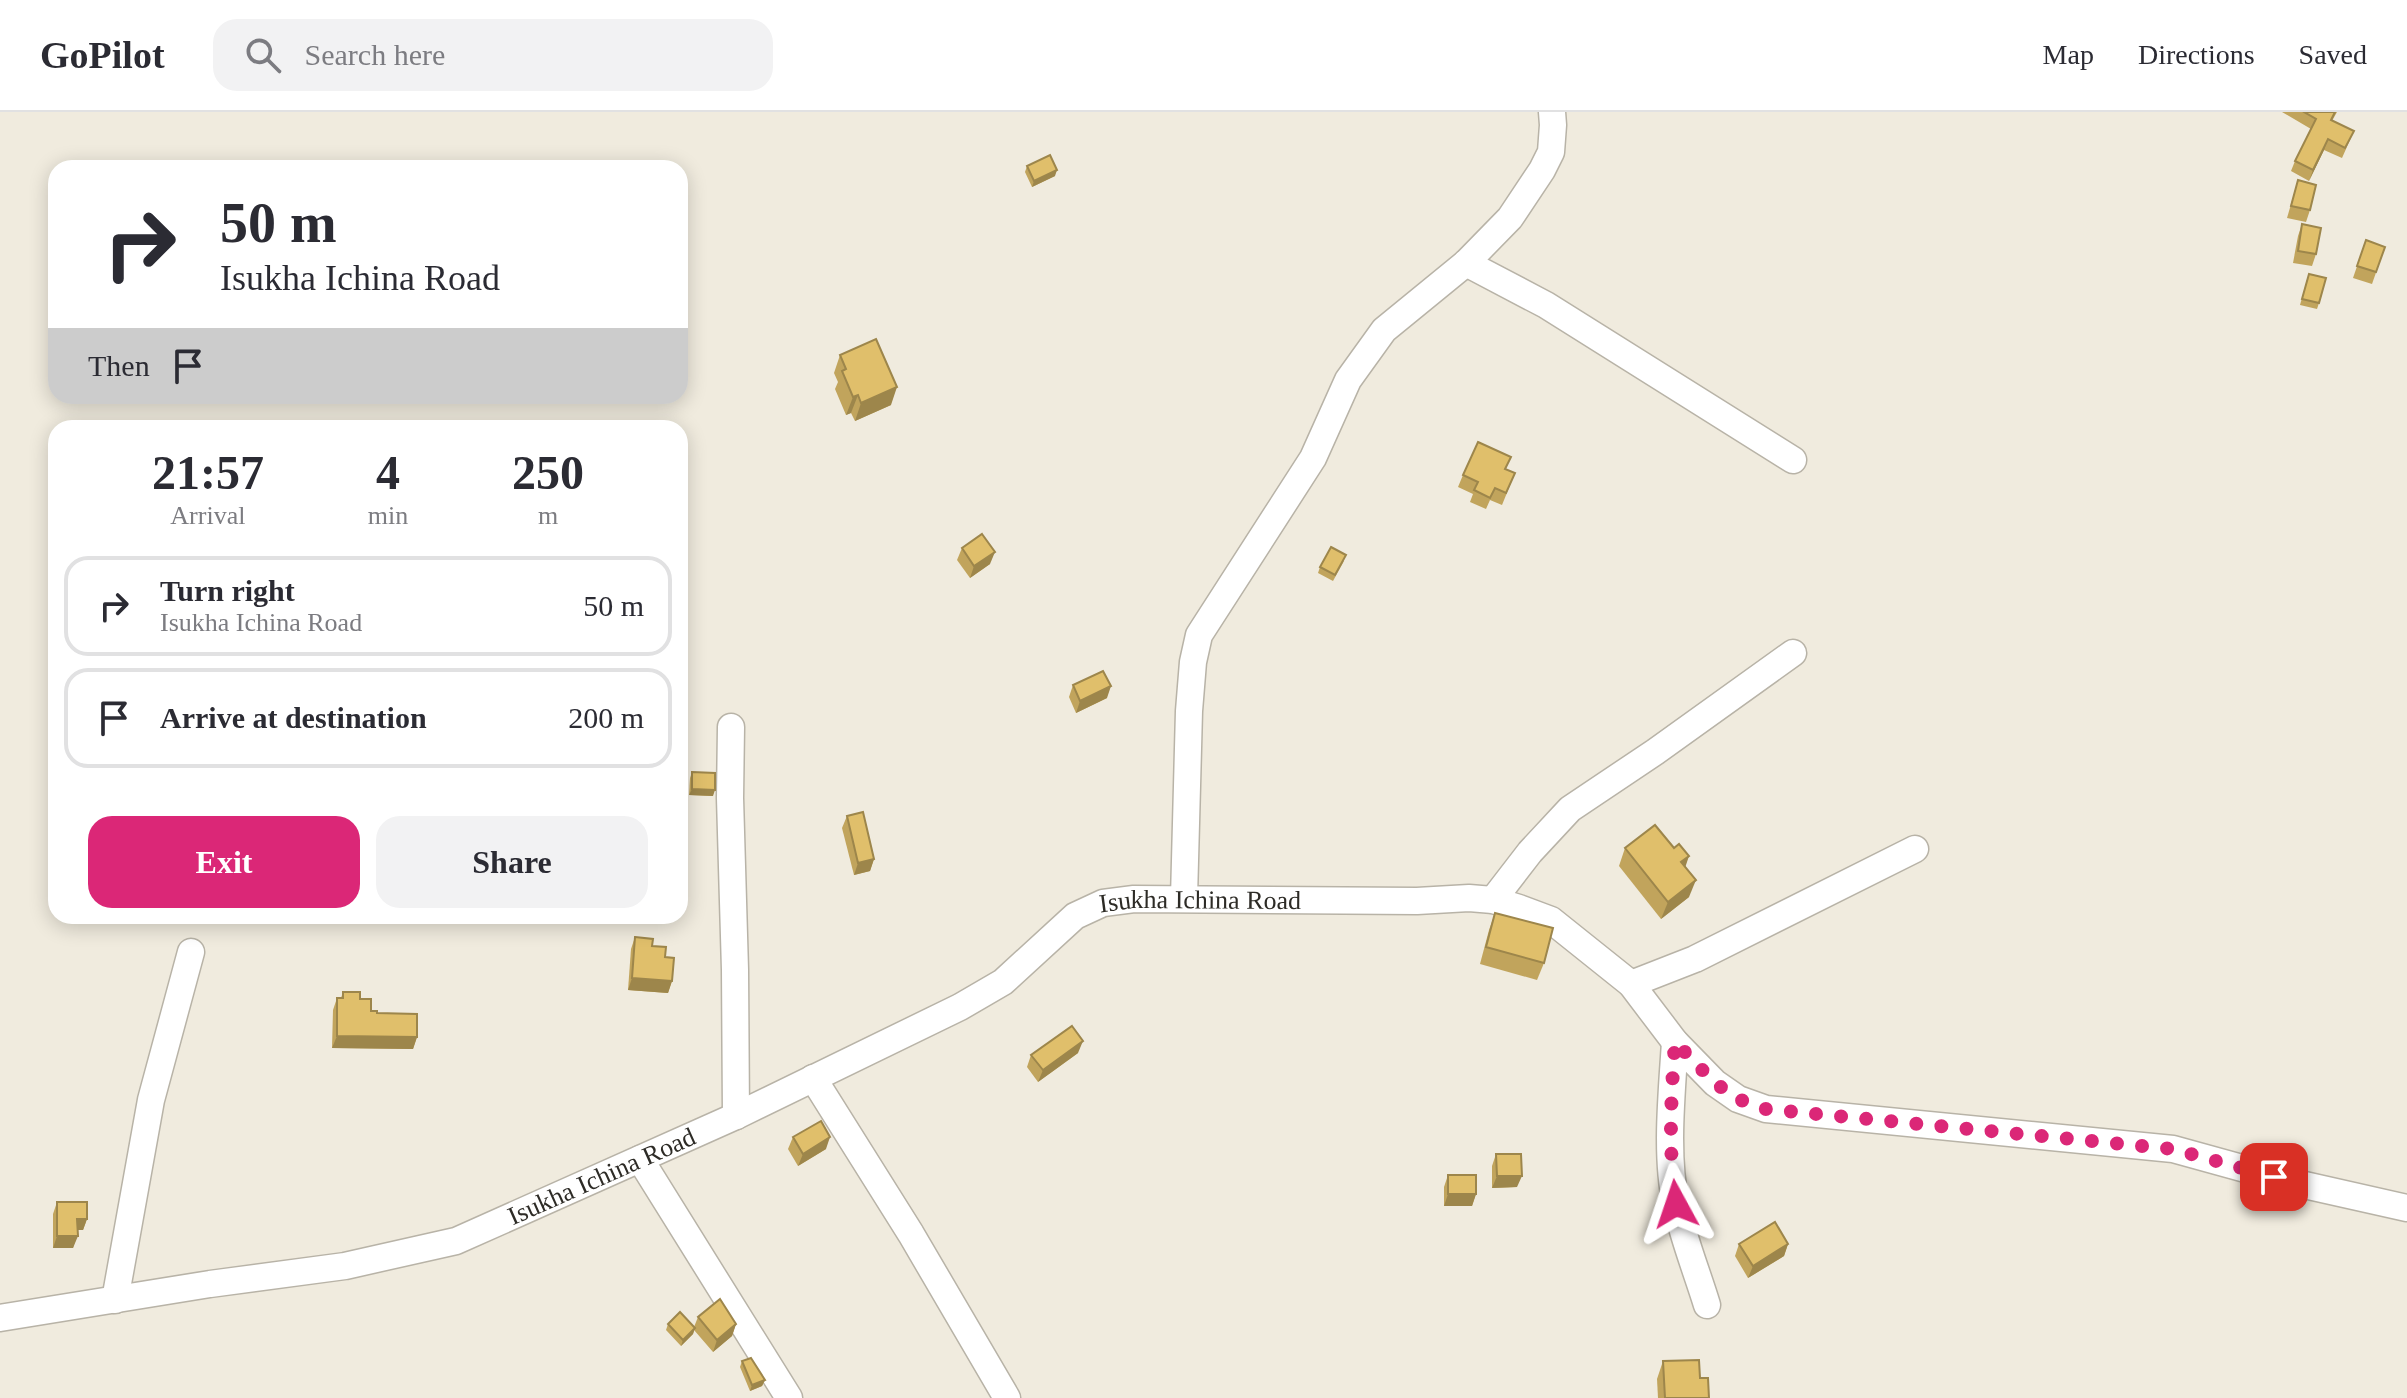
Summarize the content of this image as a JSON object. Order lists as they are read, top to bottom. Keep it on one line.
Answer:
{"streets":{"street":["Isukha Ichina Road"]},"page":{"header":"GoPilot","search":"Search here","nav":["Map","Directions","Saved"],"turn":["50 m","Isukha Ichina Road"],"then":"Then","eta":["21:57","Arrival","4","min","250","m"],"list":[{"name":"Turn right","note":"Isukha Ichina Road","value":"50 m"},{"name":"Arrive at destination","value":"200 m"}],"buttons":["Exit","Share"]}}
